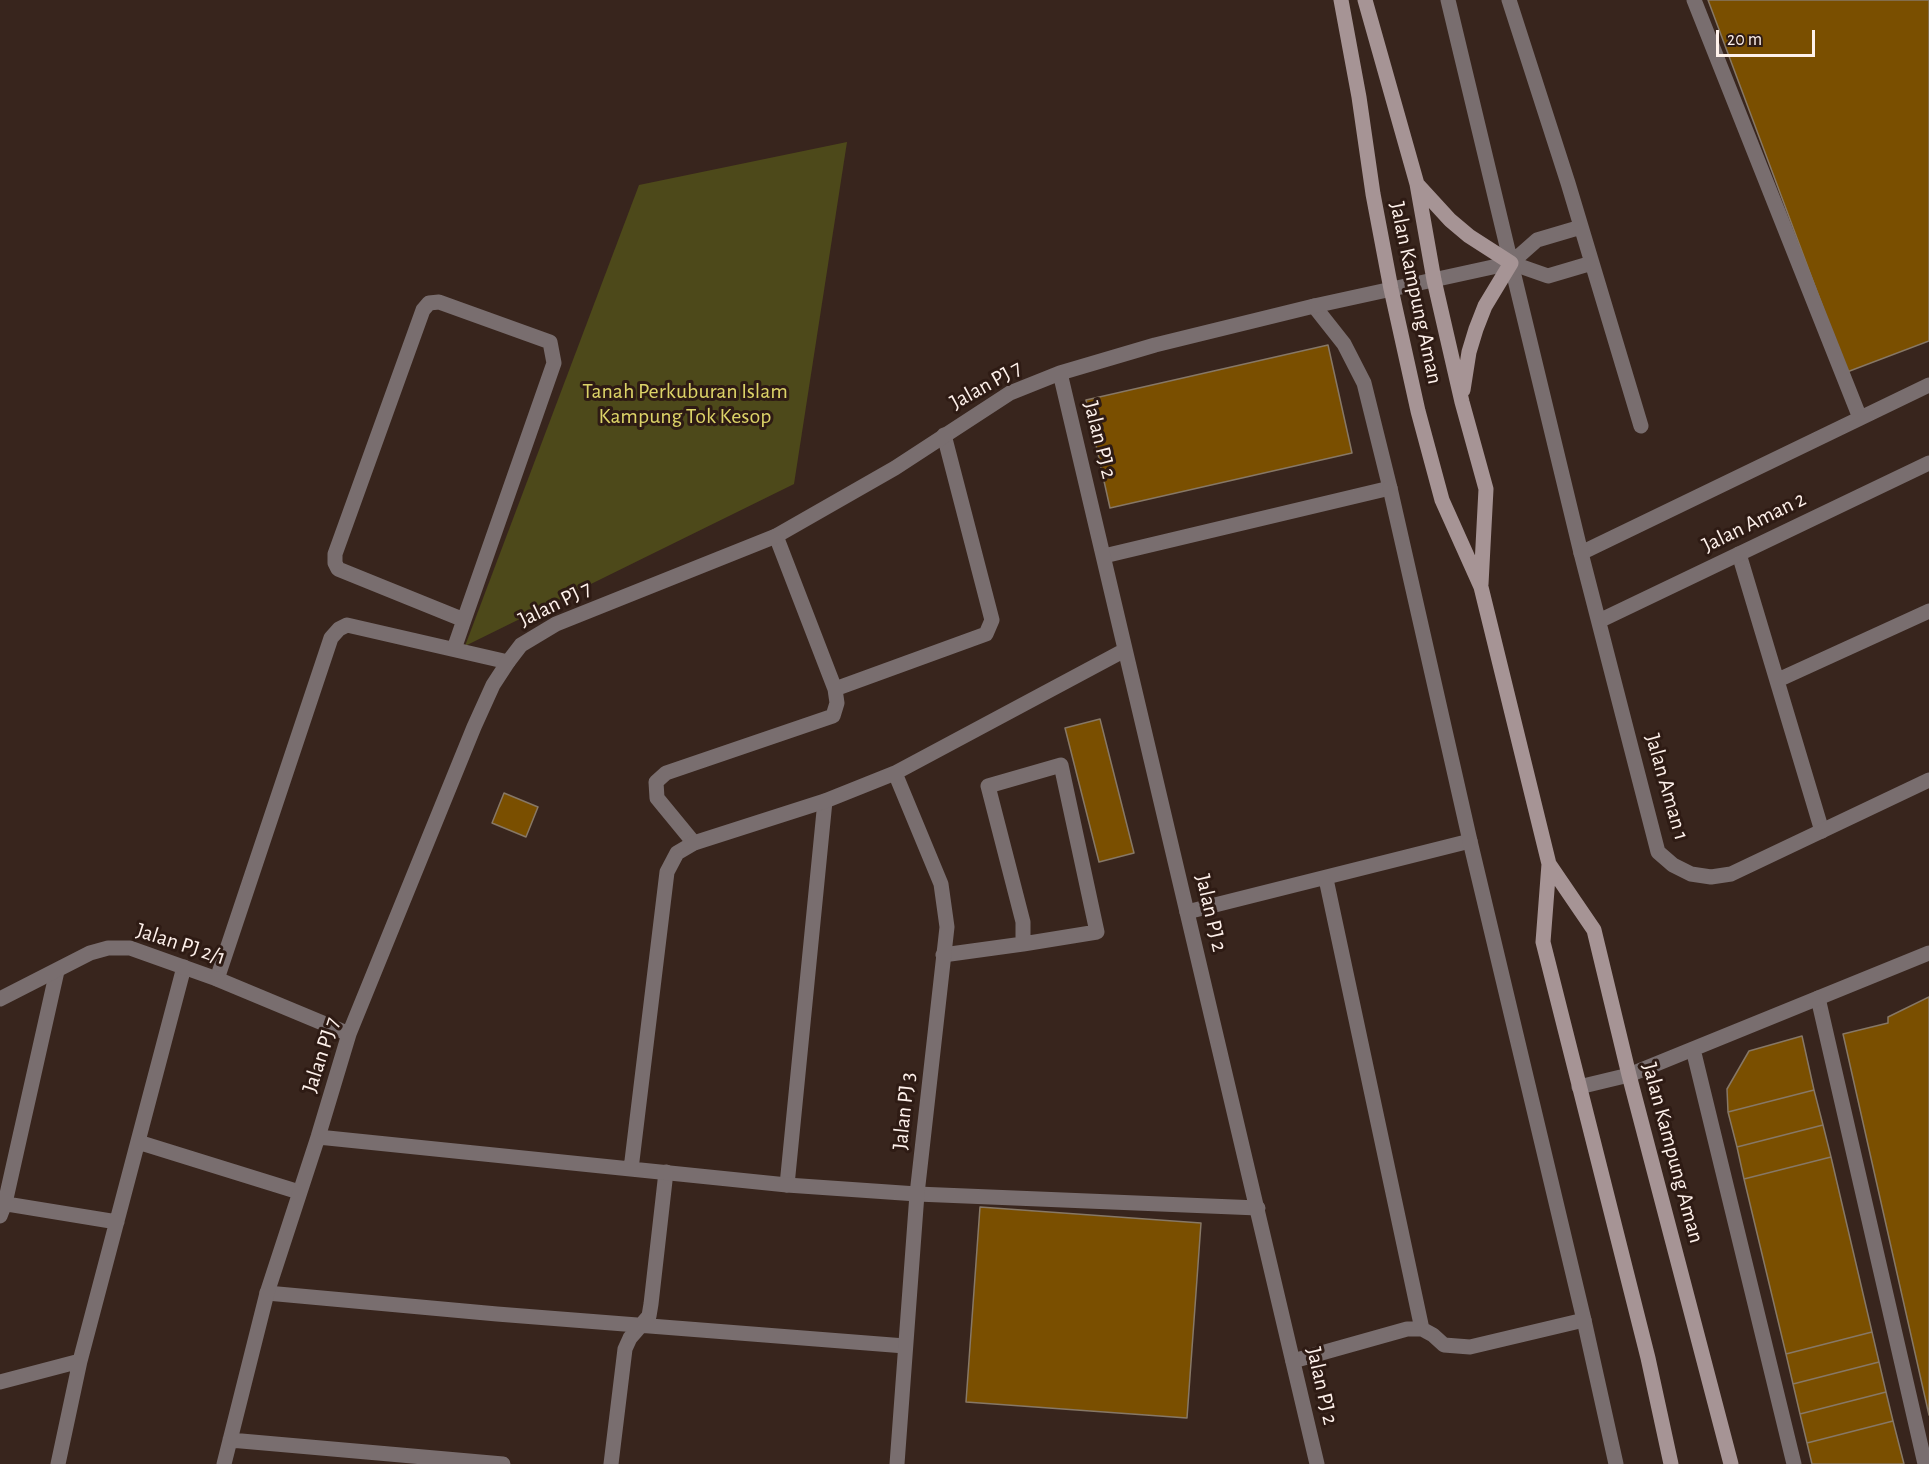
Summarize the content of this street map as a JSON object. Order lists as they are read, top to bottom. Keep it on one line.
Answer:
{"streets":{"street":["Jalan Kampung Aman","Jalan PJ 7","Jalan PJ 2","Jalan Aman 2","Jalan Aman 1","Jalan PJ 2/1","Jalan PJ 3"]},"crossings":[["Jalan Kampung Aman","Jalan PJ 7"],["Jalan PJ 7","Jalan PJ 2"],["Jalan PJ 7","Jalan Aman 1"],["Jalan PJ 7","Jalan PJ 2/1"],["Jalan Aman 2","Jalan Aman 1"]],"parks":["Tanah Perkuburan Islam Kampung Tok Kesop"],"scale_bar":"20 m"}
